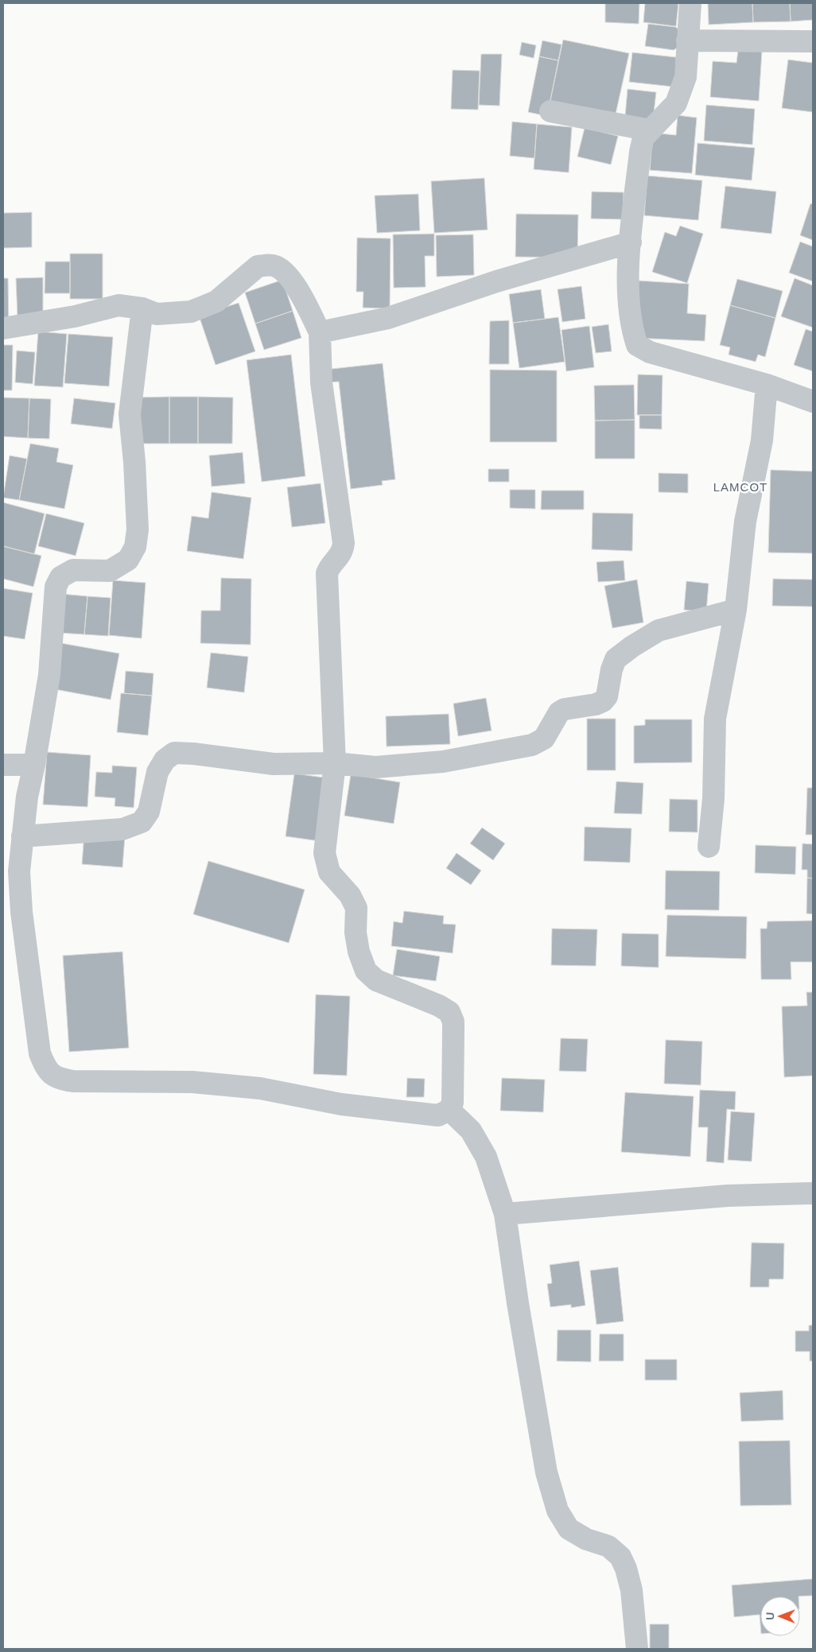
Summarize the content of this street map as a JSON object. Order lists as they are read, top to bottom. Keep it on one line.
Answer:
{"districts":["LAMCOT"],"north":"left"}
